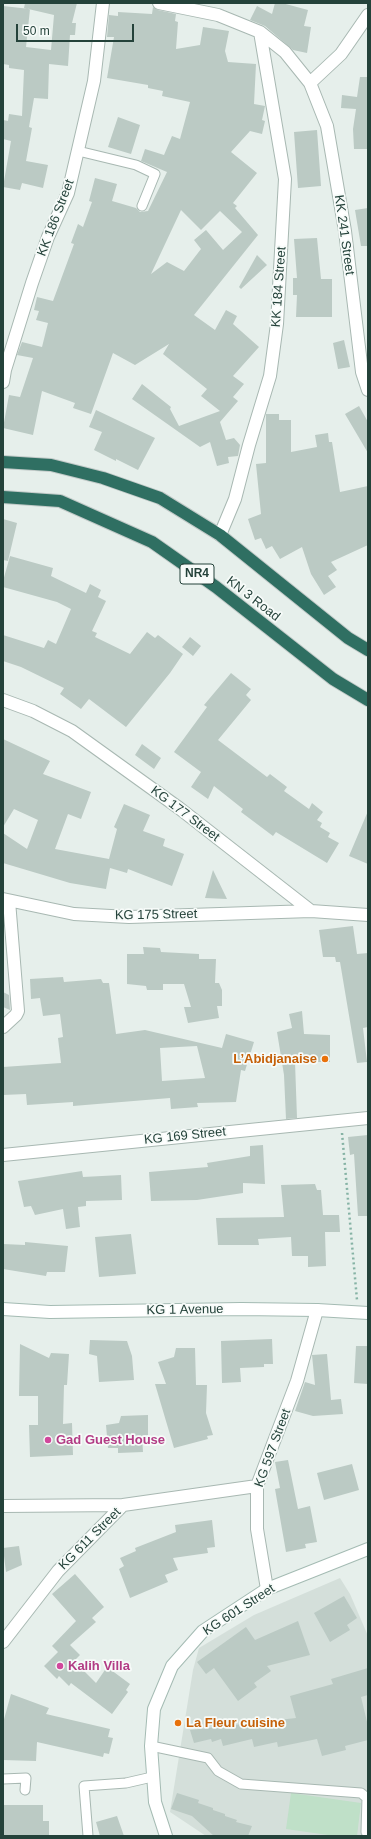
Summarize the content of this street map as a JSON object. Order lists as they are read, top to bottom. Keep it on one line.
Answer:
{"streets":{"highway":["NR4","KN 3 Road"],"street":["KK 186 Street","KK 241 Street","KK 184 Street","KG 177 Street","KG 175 Street","KG 169 Street","KG 1 Avenue","KG 597 Street","KG 611 Street","KG 601 Street"]},"crossings":[["KK 241 Street","KK 184 Street"],["KG 177 Street","KG 175 Street"],["KG 1 Avenue","KG 597 Street"],["KG 597 Street","KG 611 Street"],["KG 597 Street","KG 601 Street"]],"places":["L’Abidjanaise","Gad Guest House","Kalih Villa","La Fleur cuisine"],"scale_bar":"50 m"}
